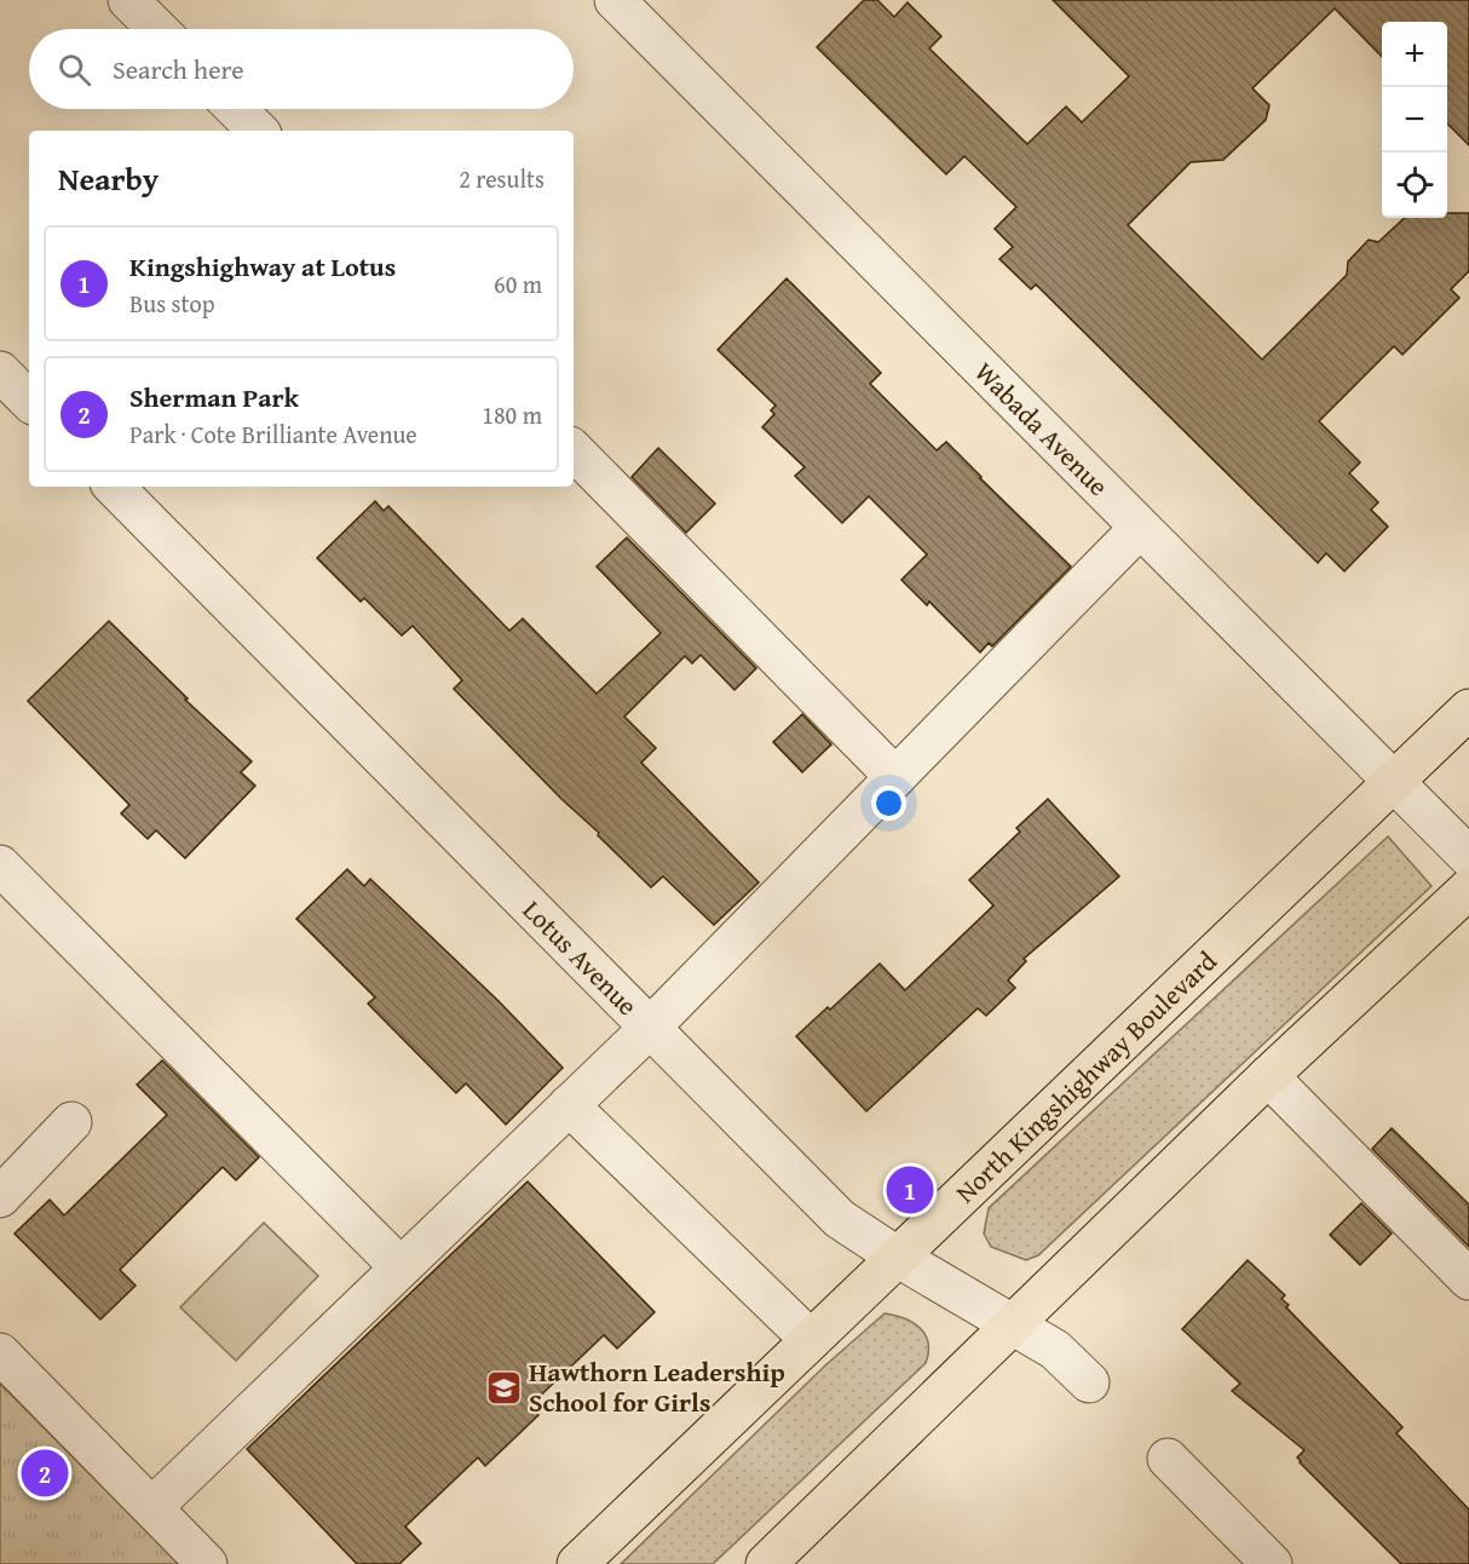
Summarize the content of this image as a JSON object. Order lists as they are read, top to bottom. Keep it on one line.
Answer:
{"streets":{"main road":["North Kingshighway Boulevard"],"street":["Wabada Avenue","Lotus Avenue"]},"crossings":[["Wabada Avenue","North Kingshighway Boulevard"],["Lotus Avenue","North Kingshighway Boulevard"]],"places":{"school or university":["Hawthorn Leadership School for Girls"]},"page":{"map_buttons":["+","−"],"search":"Search here","heading":["Nearby","2 results"],"list":[{"mark":"1","name":"Kingshighway at Lotus","note":"Bus stop","value":"60 m"},{"mark":"2","name":"Sherman Park","note":"Park · Cote Brilliante Avenue","value":"180 m"}],"pins":["1","2"]}}
